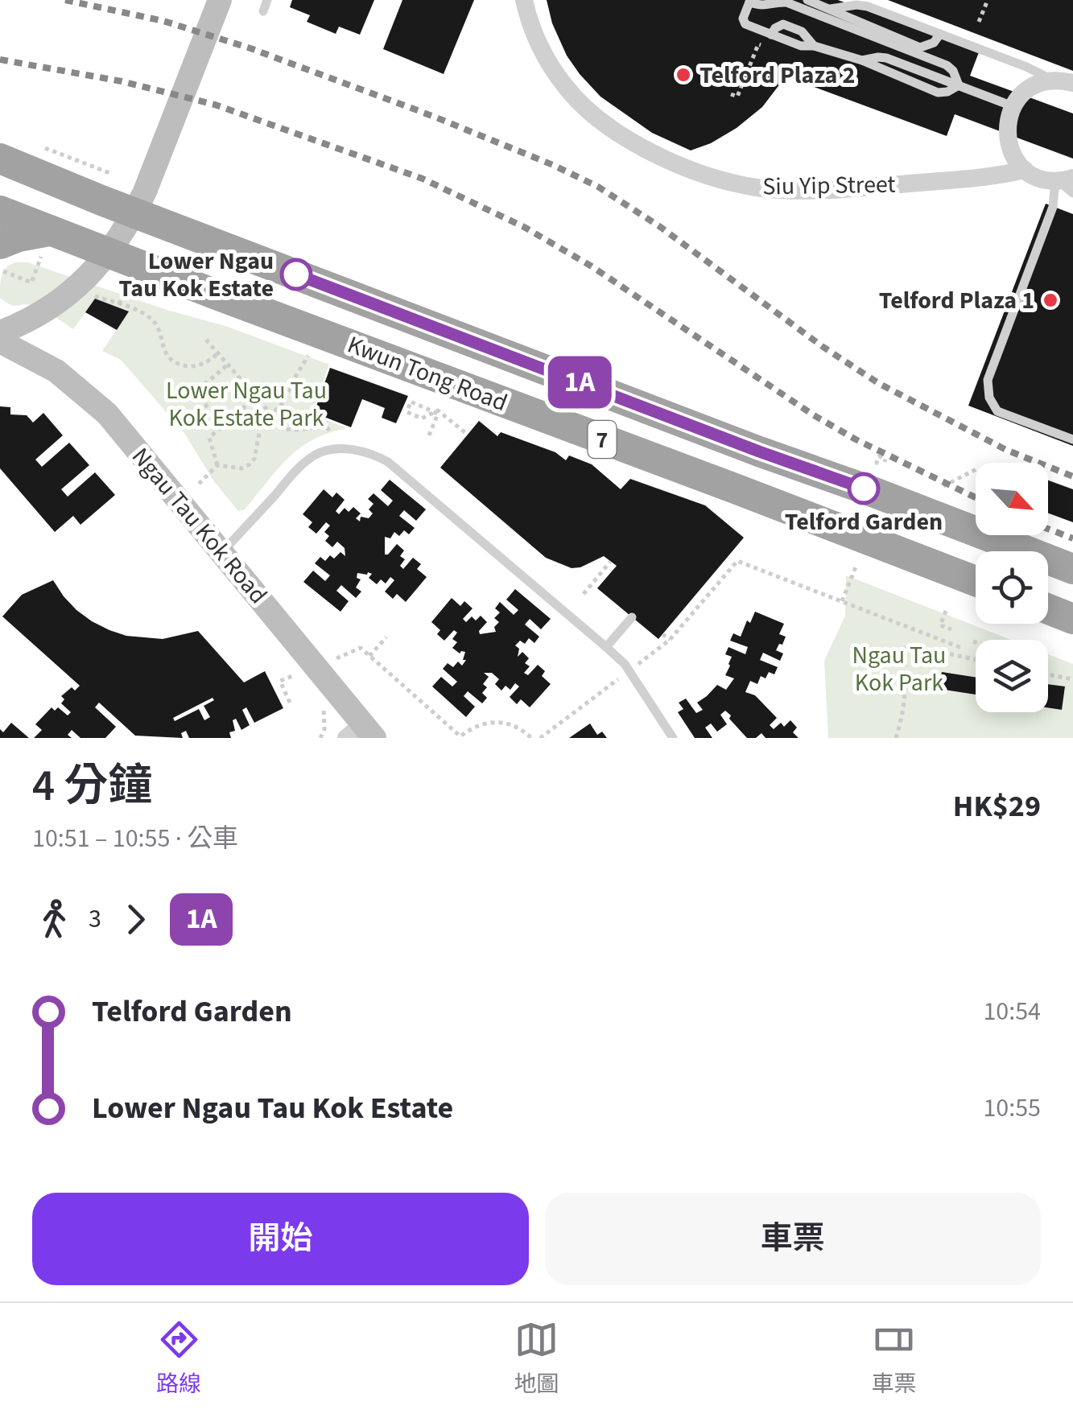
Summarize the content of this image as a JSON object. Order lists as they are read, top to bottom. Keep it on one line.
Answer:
{"streets":{"highway":["Kwun Tong Road","7"],"main road":["Ngau Tau Kok Road"],"street":["Siu Yip Street"]},"parks":["Lower Ngau Tau Kok Estate Park","Ngau Tau Kok Park"],"places":["Telford Plaza 2","Lower Ngau Tau Kok Estate","Telford Plaza 1","Telford Garden"],"lines":["bus line 1A"],"north":"bottom right","page":{"on_map":"1A","heading":["4 分鐘","10:51 – 10:55 · 公車","HK$29"],"legs":["3","1A"],"list":[{"name":"Telford Garden","value":"10:54"},{"name":"Lower Ngau Tau Kok Estate","value":"10:55"}],"buttons":["開始","車票"],"tabs":["路線","地圖","車票"]}}
